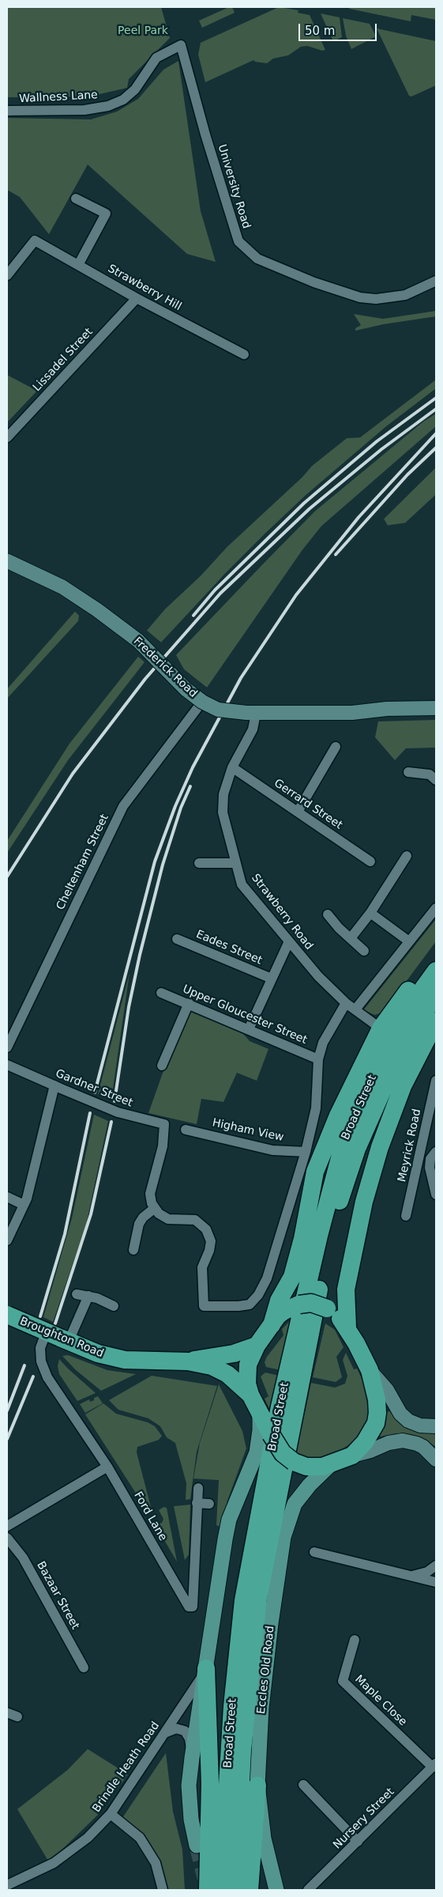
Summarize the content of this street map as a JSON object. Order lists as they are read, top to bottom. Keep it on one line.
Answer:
{"streets":{"highway":["Broad Street","Broughton Road"],"main road":["Frederick Road","Eccles Old Road"],"street":["Wallness Lane","University Road","Strawberry Hill","Lissadel Street","Gerrard Street","Cheltenham Street","Strawberry Road","Eades Street","Upper Gloucester Street","Gardner Street","Higham View","Meyrick Road","Ford Lane","Bazaar Street","Maple Close","Brindle Heath Road","Nursery Street"]},"crossings":[["Wallness Lane","University Road"],["Strawberry Hill","Lissadel Street"],["Frederick Road","Cheltenham Street"],["Frederick Road","Strawberry Road"],["Gerrard Street","Strawberry Road"],["Broughton Road","Ford Lane"],["Maple Close","Nursery Street"]],"parks":["Peel Park"],"scale_bar":"50 m"}
